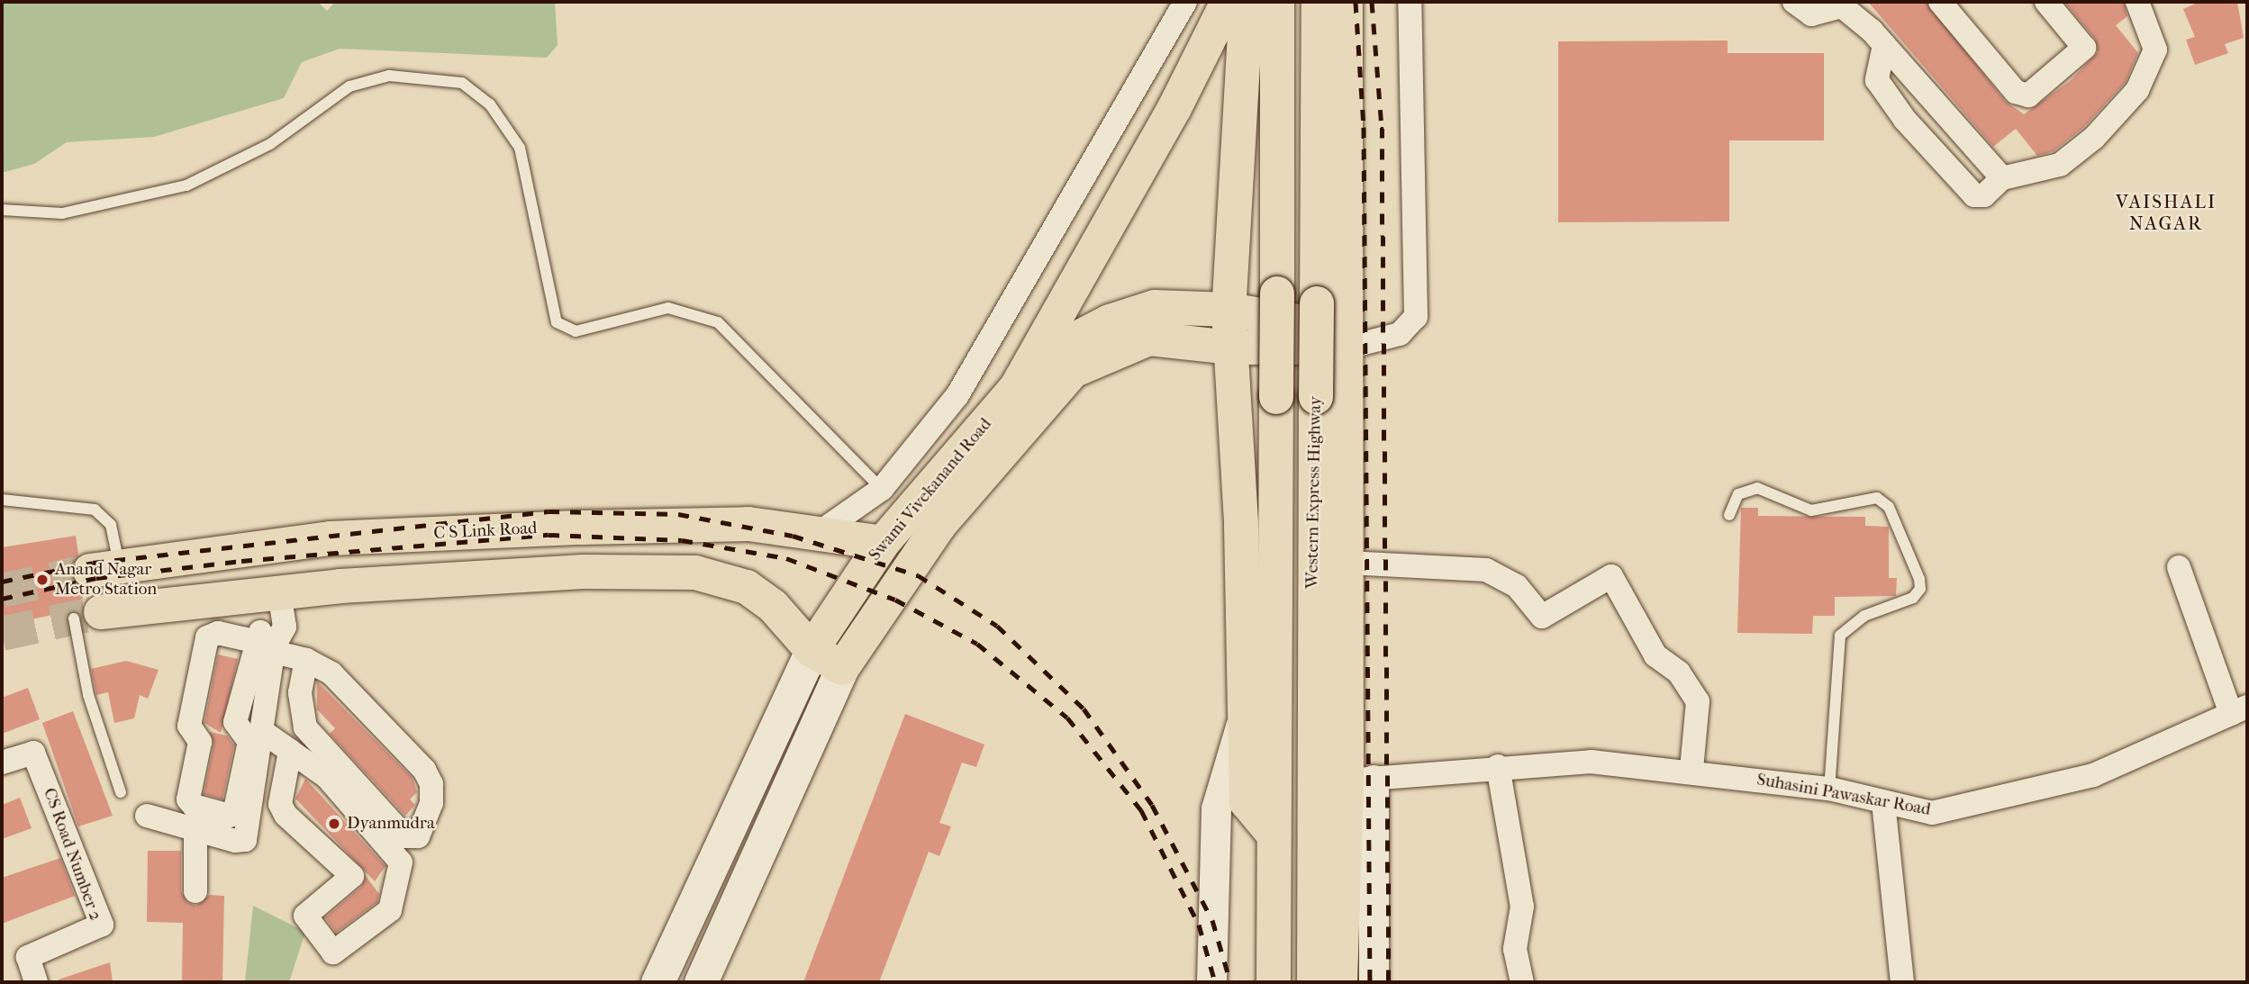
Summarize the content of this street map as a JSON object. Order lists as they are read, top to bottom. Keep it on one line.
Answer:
{"streets":{"main road":["Swami Vivekanand Road","Western Express Highway","C S Link Road"],"street":["Suhasini Pawaskar Road","CS Road Number 2"]},"crossings":[["Swami Vivekanand Road","C S Link Road"]],"districts":["VAISHALI NAGAR"],"places":["Anand Nagar Metro Station","Dyanmudra"]}
